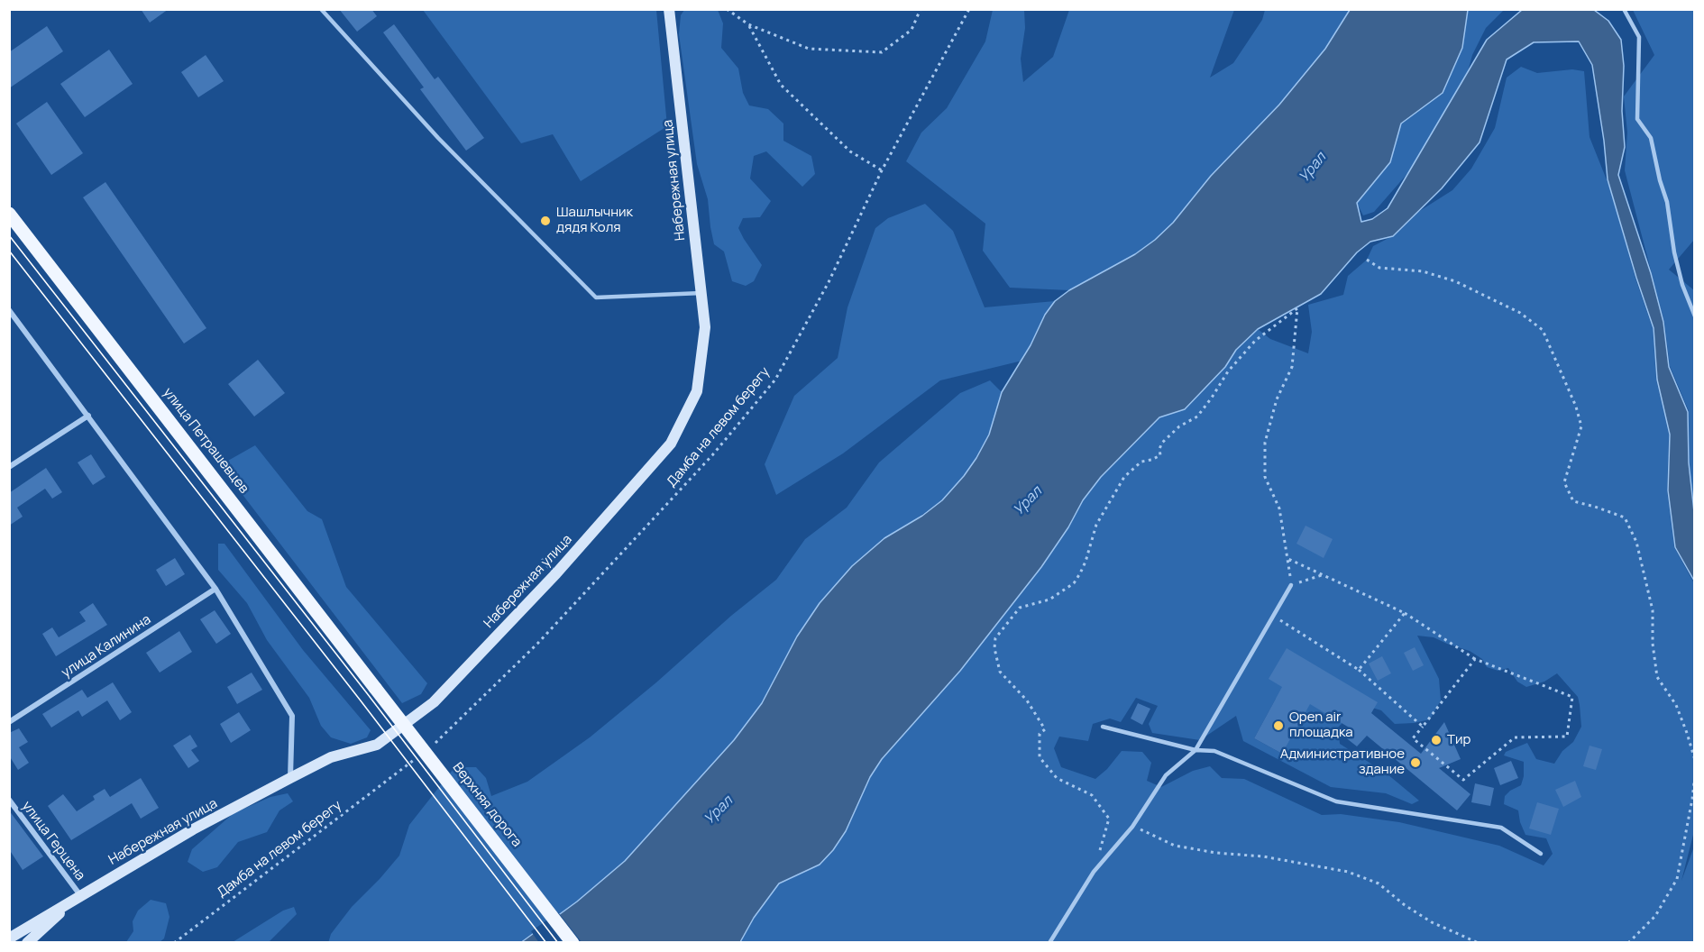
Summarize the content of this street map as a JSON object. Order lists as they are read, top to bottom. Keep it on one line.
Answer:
{"streets":{"main road":["Набережная улица","улица Петрашевцев","Верхняя дорога"],"street":["улица Калинина","улица Герцена"],"path":["Дамба на левом берегу"]},"crossings":[["Набережная улица","улица Герцена"],["улица Петрашевцев","Верхняя дорога"]],"water":["Урал"],"places":["Шашлычник дядя Коля","Open air площадка","Тир","Административное здание"]}
